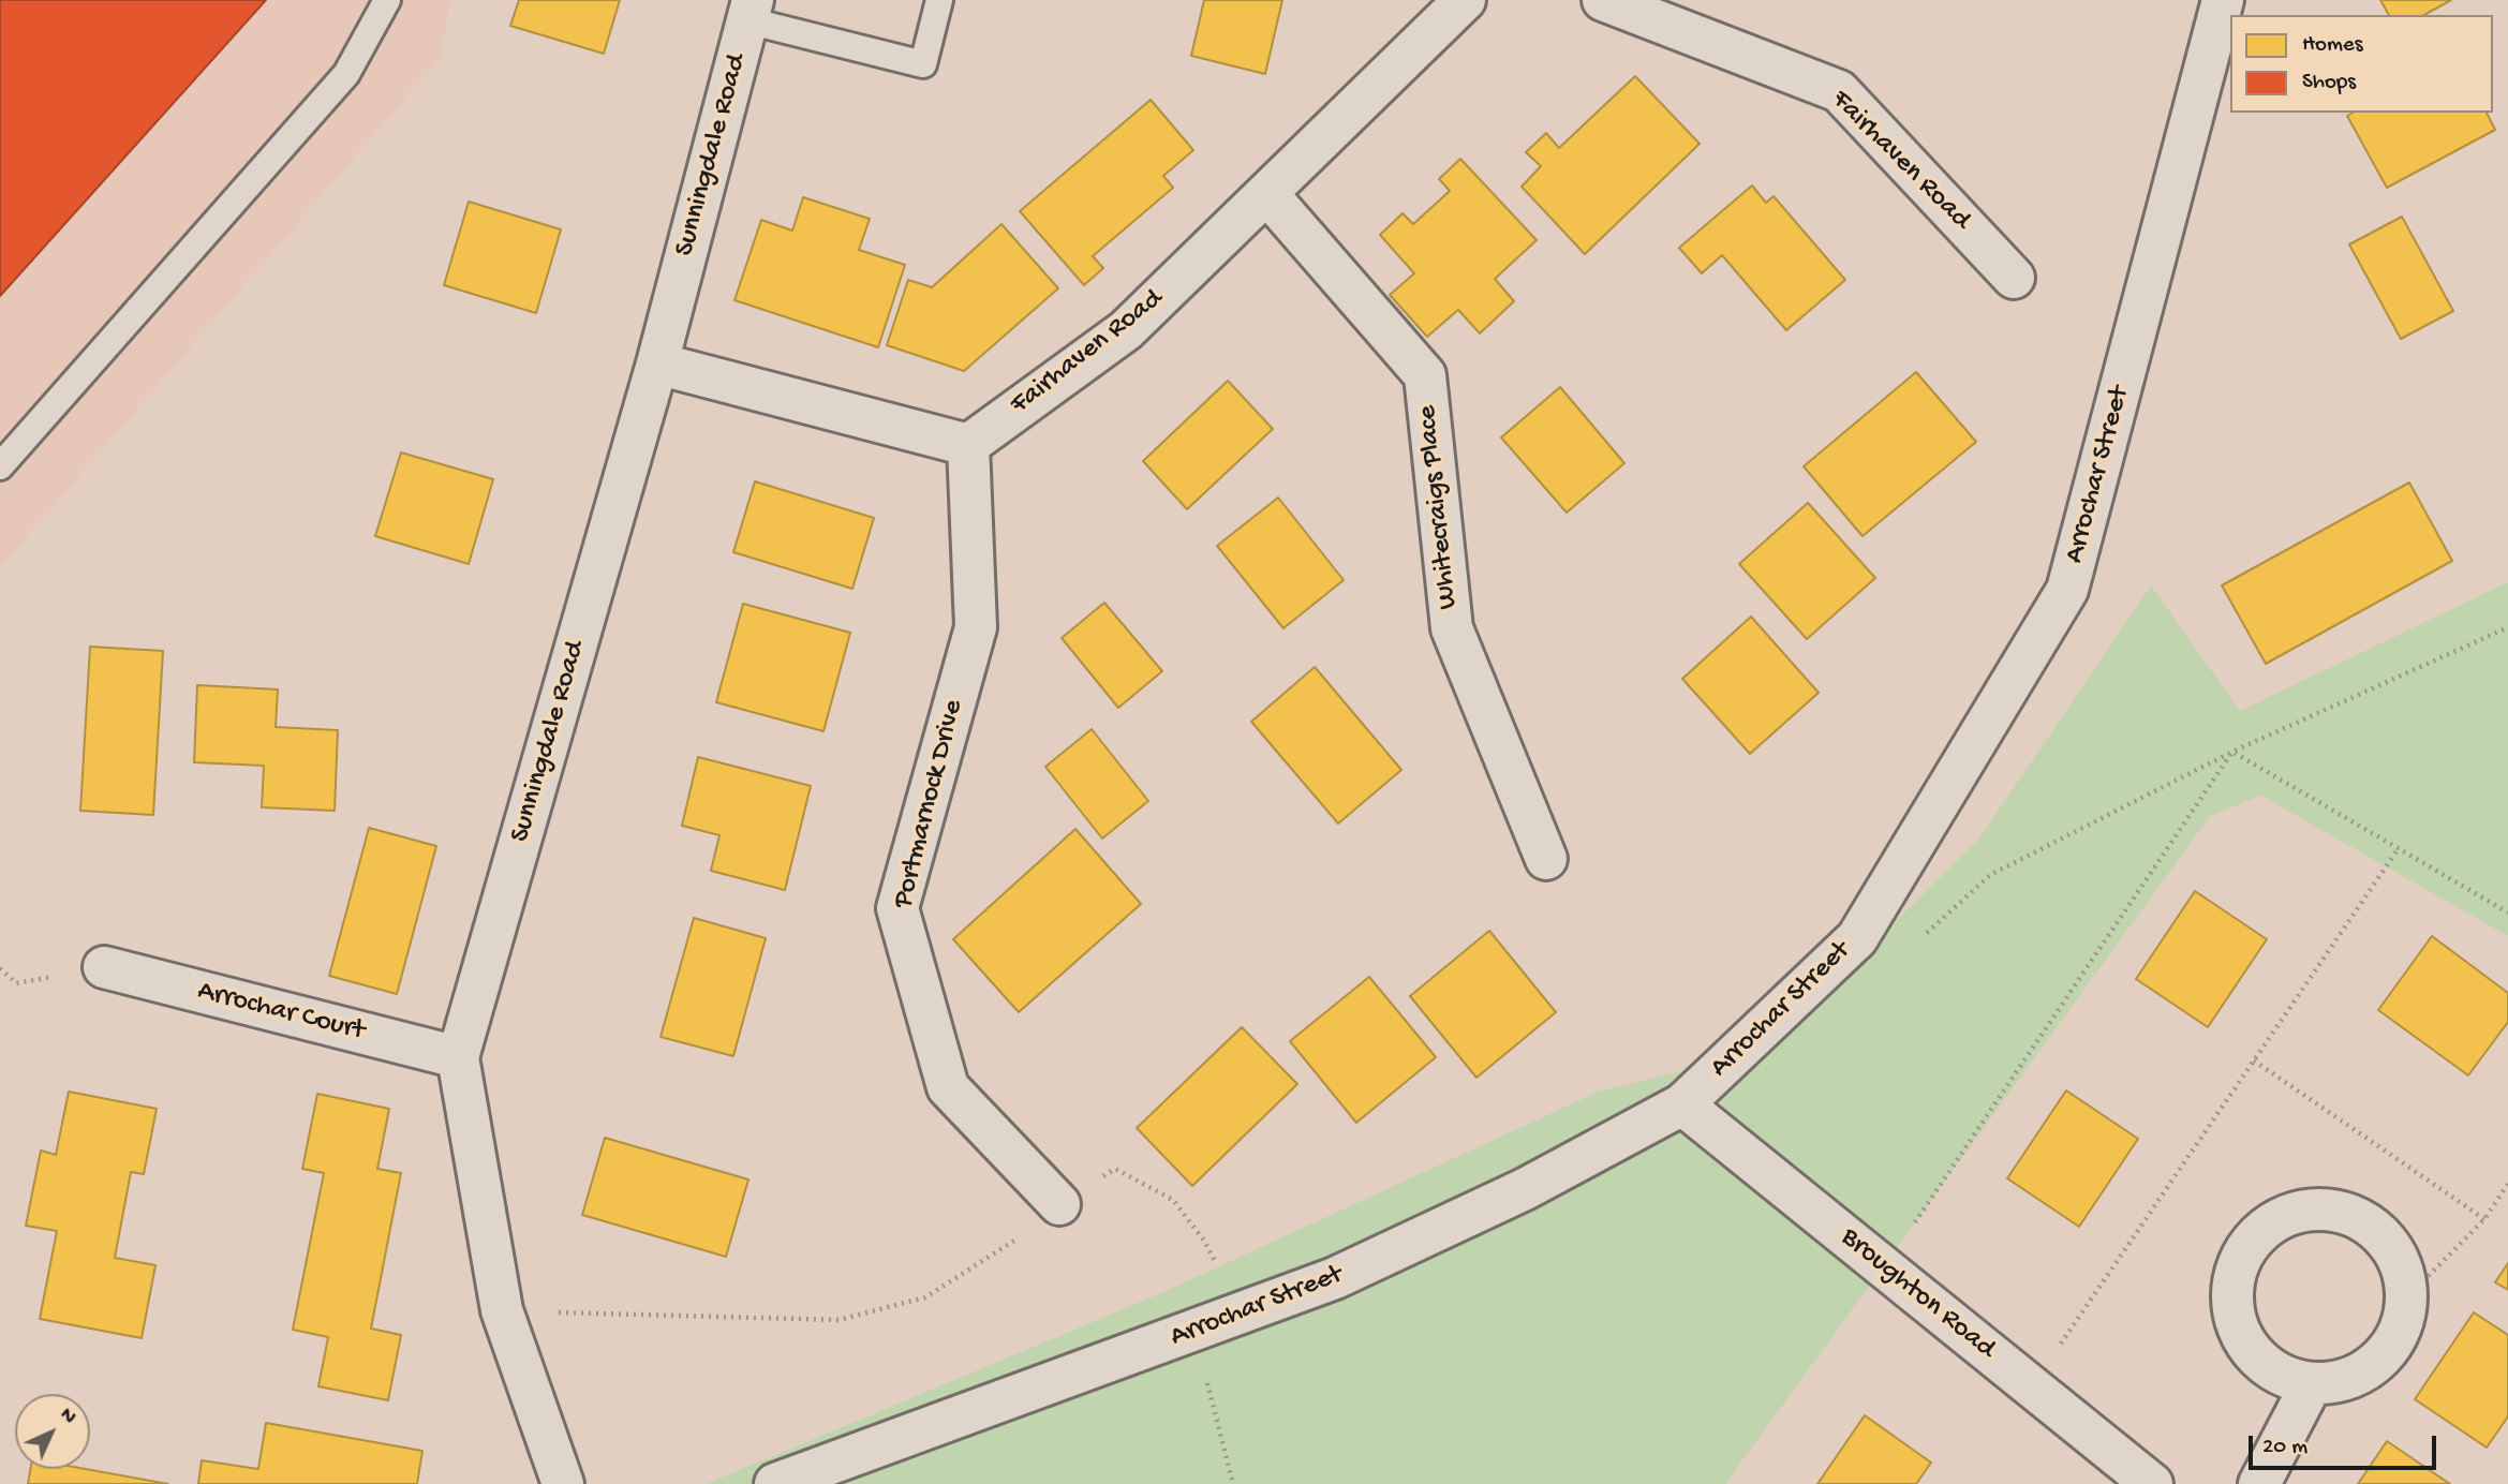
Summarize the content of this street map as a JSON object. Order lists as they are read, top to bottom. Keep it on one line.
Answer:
{"streets":{"street":["Sunningdale Road","Fairhaven Road","Arrochar Street","Whitecraigs Place","Portmarnock Drive","Arrochar Court","Broughton Road"]},"crossings":[["Sunningdale Road","Arrochar Court"],["Fairhaven Road","Whitecraigs Place"],["Fairhaven Road","Portmarnock Drive"],["Arrochar Street","Broughton Road"]],"legend":["Homes","Shops"],"scale_bar":"20 m","north":"top right"}
